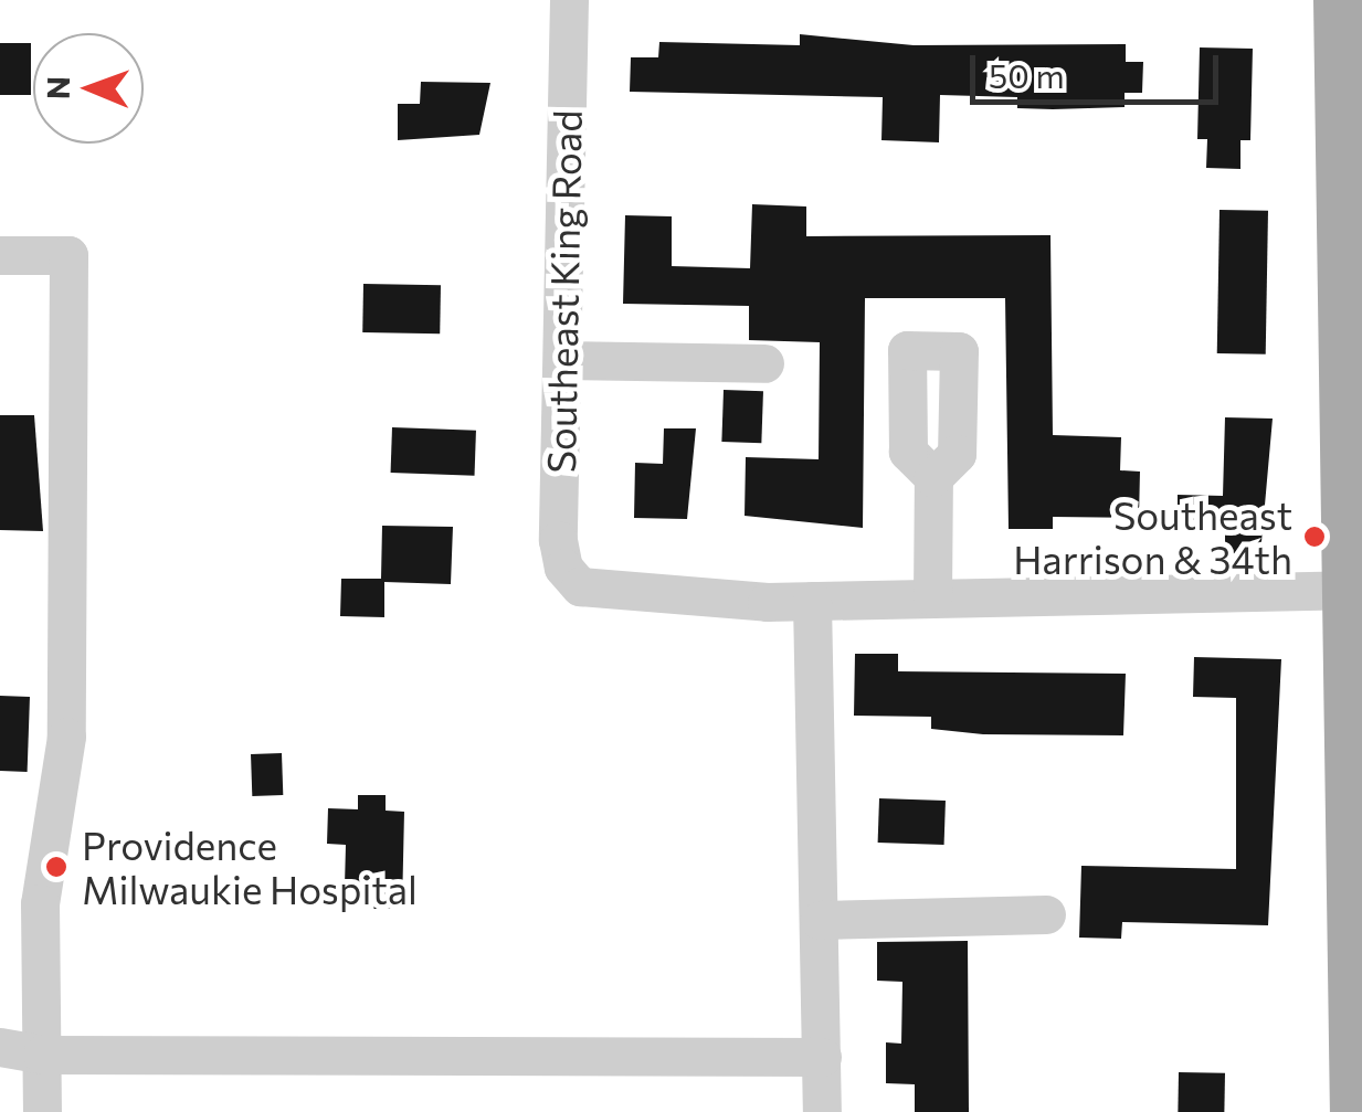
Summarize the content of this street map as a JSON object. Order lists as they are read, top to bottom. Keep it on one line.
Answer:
{"streets":{"street":["Southeast King Road"]},"places":["Southeast Harrison & 34th","Providence Milwaukie Hospital"],"scale_bar":"50 m","north":"left"}
